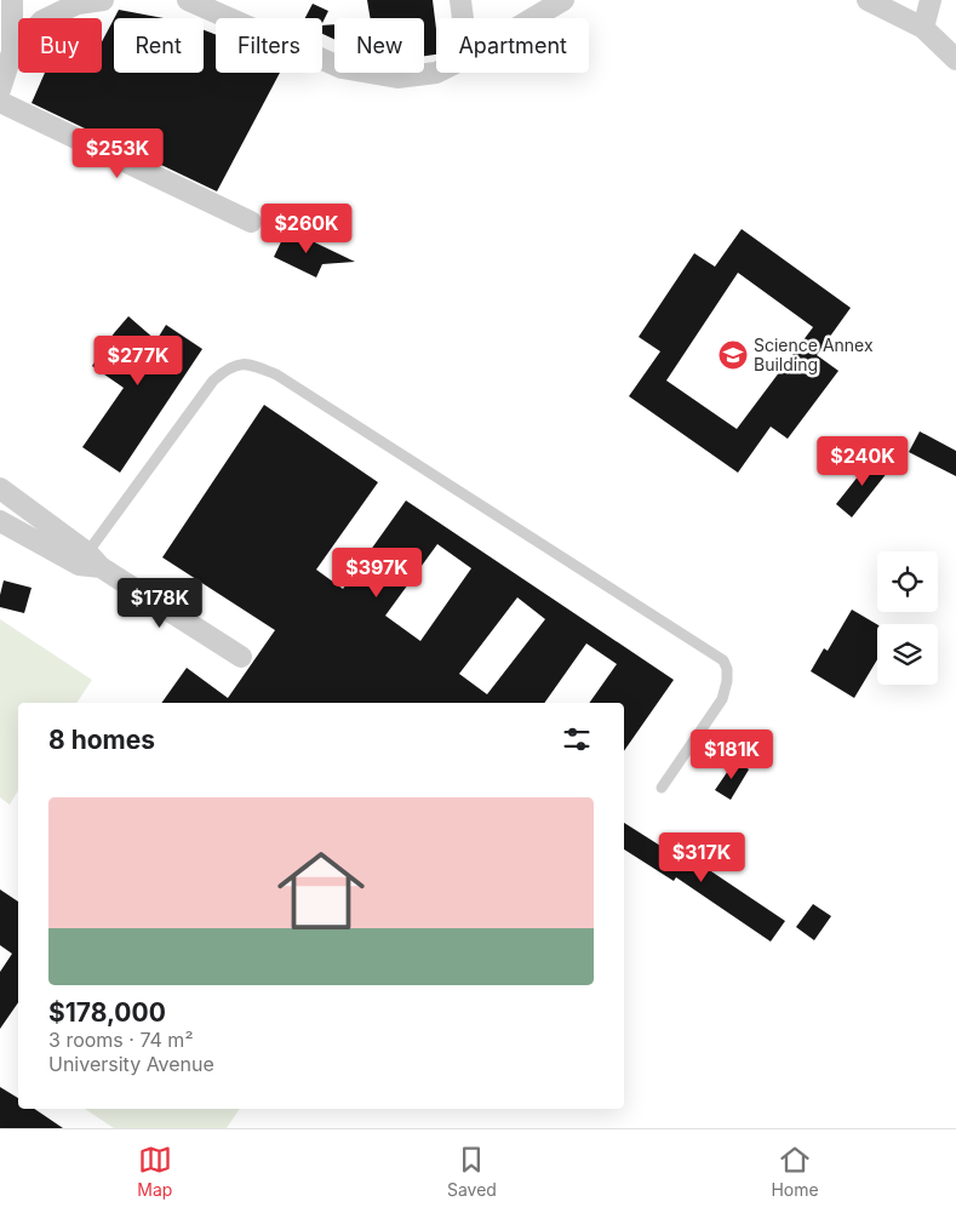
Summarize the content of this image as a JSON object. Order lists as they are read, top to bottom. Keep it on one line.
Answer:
{"places":{"school or university":["Science Annex Building"]},"page":{"chip":["Buy","Rent","Filters","New","Apartment"],"price":["$253K","$260K","$277K","$240K","$397K","$178K","$181K","$317K"],"heading":"8 homes","list":[{"name":"$178,000","note":"3 rooms · 74 m² · University Avenue"}],"tabs":["Map","Saved","Home"]}}
